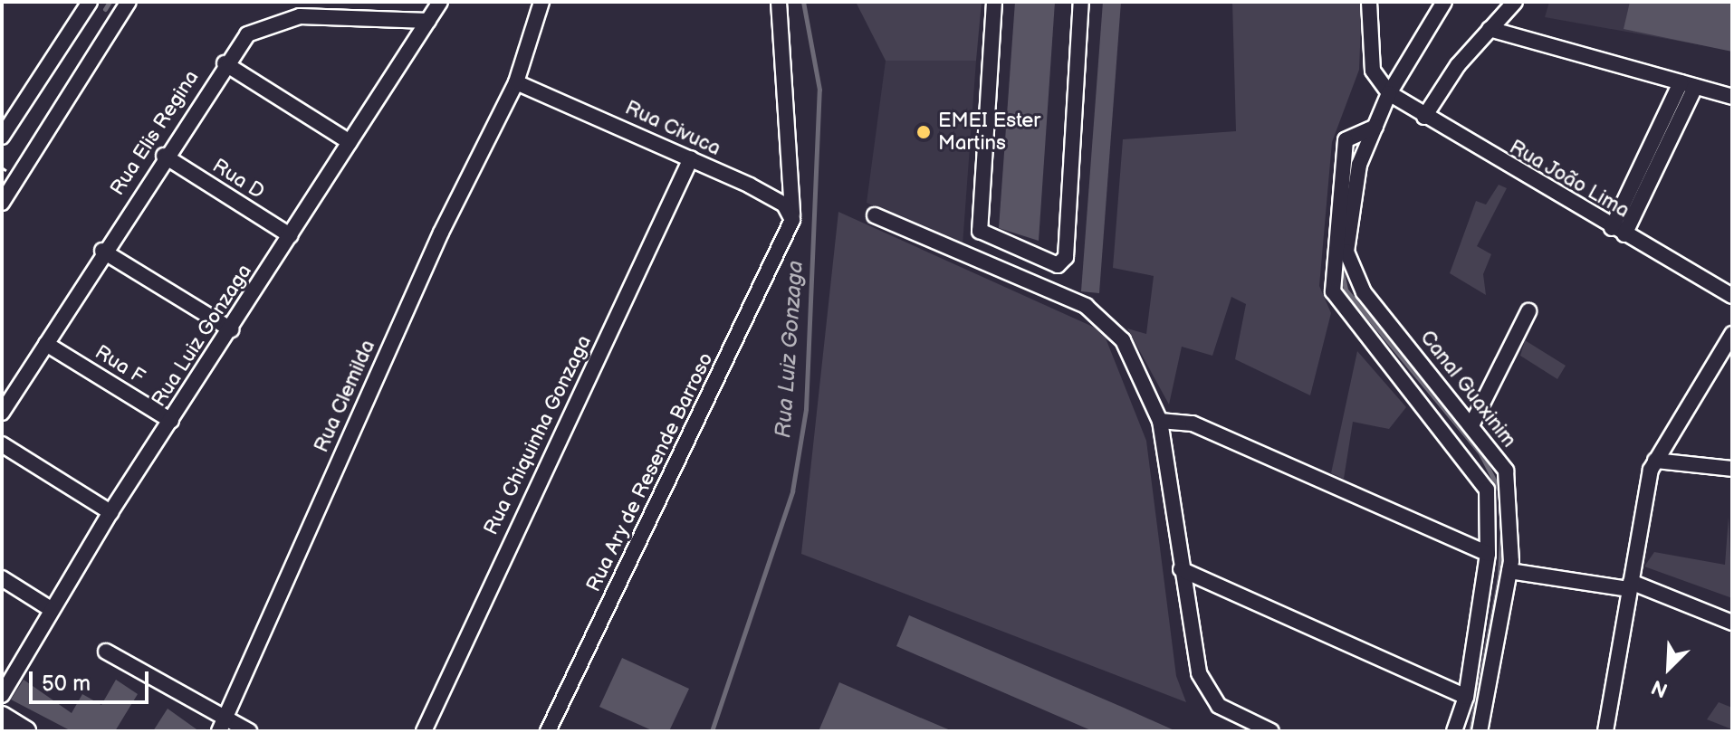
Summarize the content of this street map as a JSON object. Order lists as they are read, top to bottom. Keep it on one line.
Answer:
{"streets":{"street":["Rua Civuca","Rua Elis Regina","Rua D","Rua João Lima","Rua Luiz Gonzaga","Rua F","Canal Guaxinim","Rua Clemilda","Rua Chiquinha Gonzaga","Rua Ary de Resende Barroso"]},"crossings":[["Rua Civuca","Rua Clemilda"],["Rua Civuca","Rua Chiquinha Gonzaga"],["Rua Civuca","Rua Ary de Resende Barroso"],["Rua Elis Regina","Rua D"],["Rua Elis Regina","Rua Luiz Gonzaga"],["Rua Elis Regina","Rua F"],["Rua D","Rua Luiz Gonzaga"],["Rua João Lima","Canal Guaxinim"],["Rua Luiz Gonzaga","Rua F"]],"water":["Rua Luiz Gonzaga"],"places":["EMEI Ester Martins"],"scale_bar":"50 m","north":"bottom left"}
